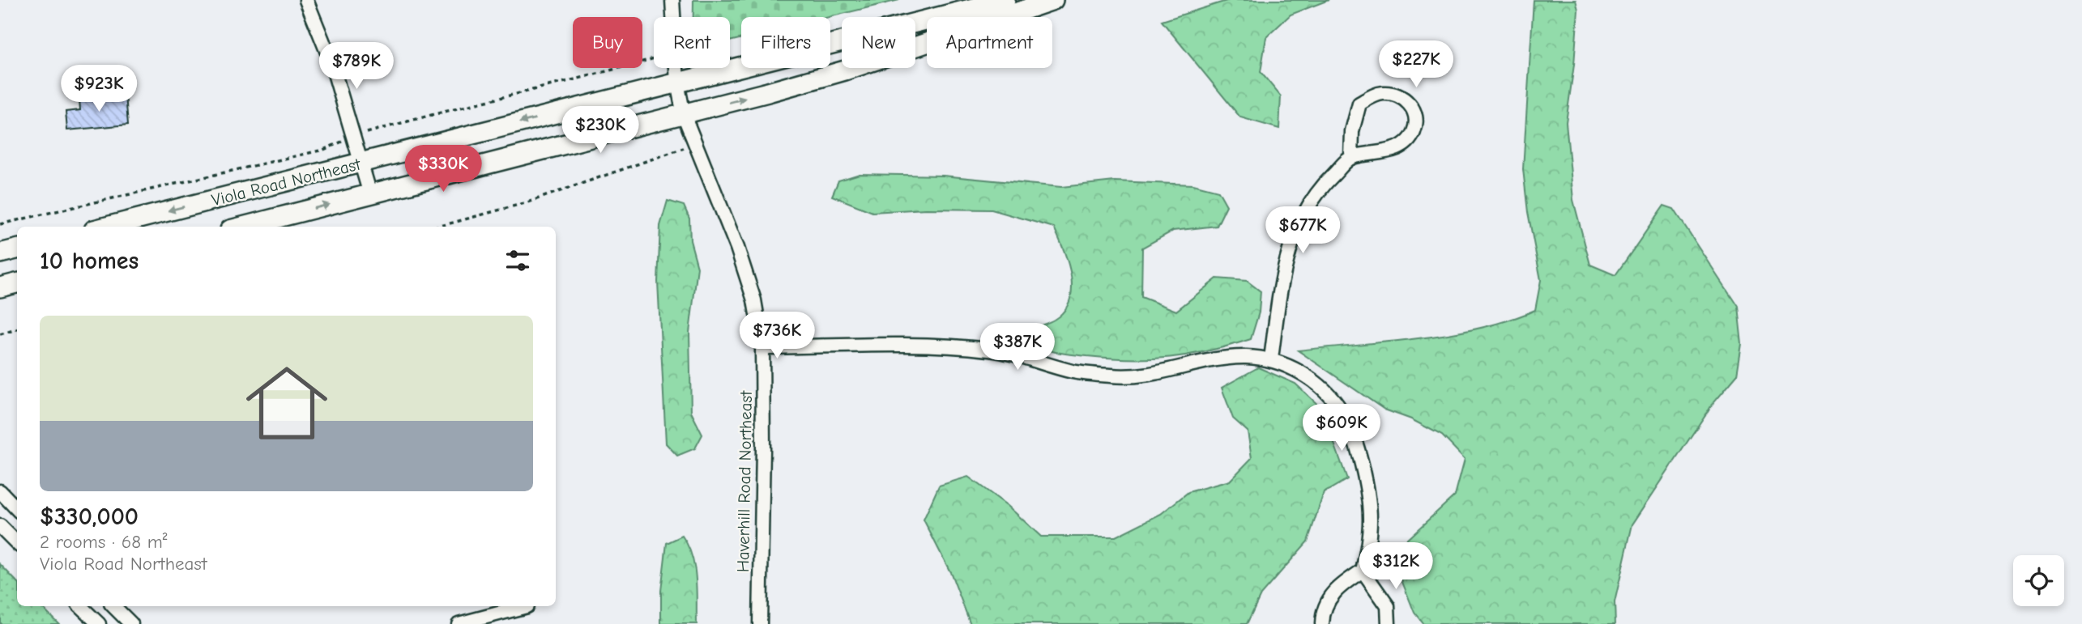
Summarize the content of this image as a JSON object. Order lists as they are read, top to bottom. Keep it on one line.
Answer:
{"streets":{"main road":["Viola Road Northeast"],"street":["Haverhill Road Northeast"]},"crossings":[["Viola Road Northeast","Haverhill Road Northeast"]],"page":{"chip":["Buy","Rent","Filters","New","Apartment"],"price":["$227K","$789K","$923K","$230K","$330K","$677K","$736K","$387K","$609K","$312K"],"heading":"10 homes","list":[{"name":"$330,000","note":"2 rooms · 68 m² · Viola Road Northeast"}]}}
